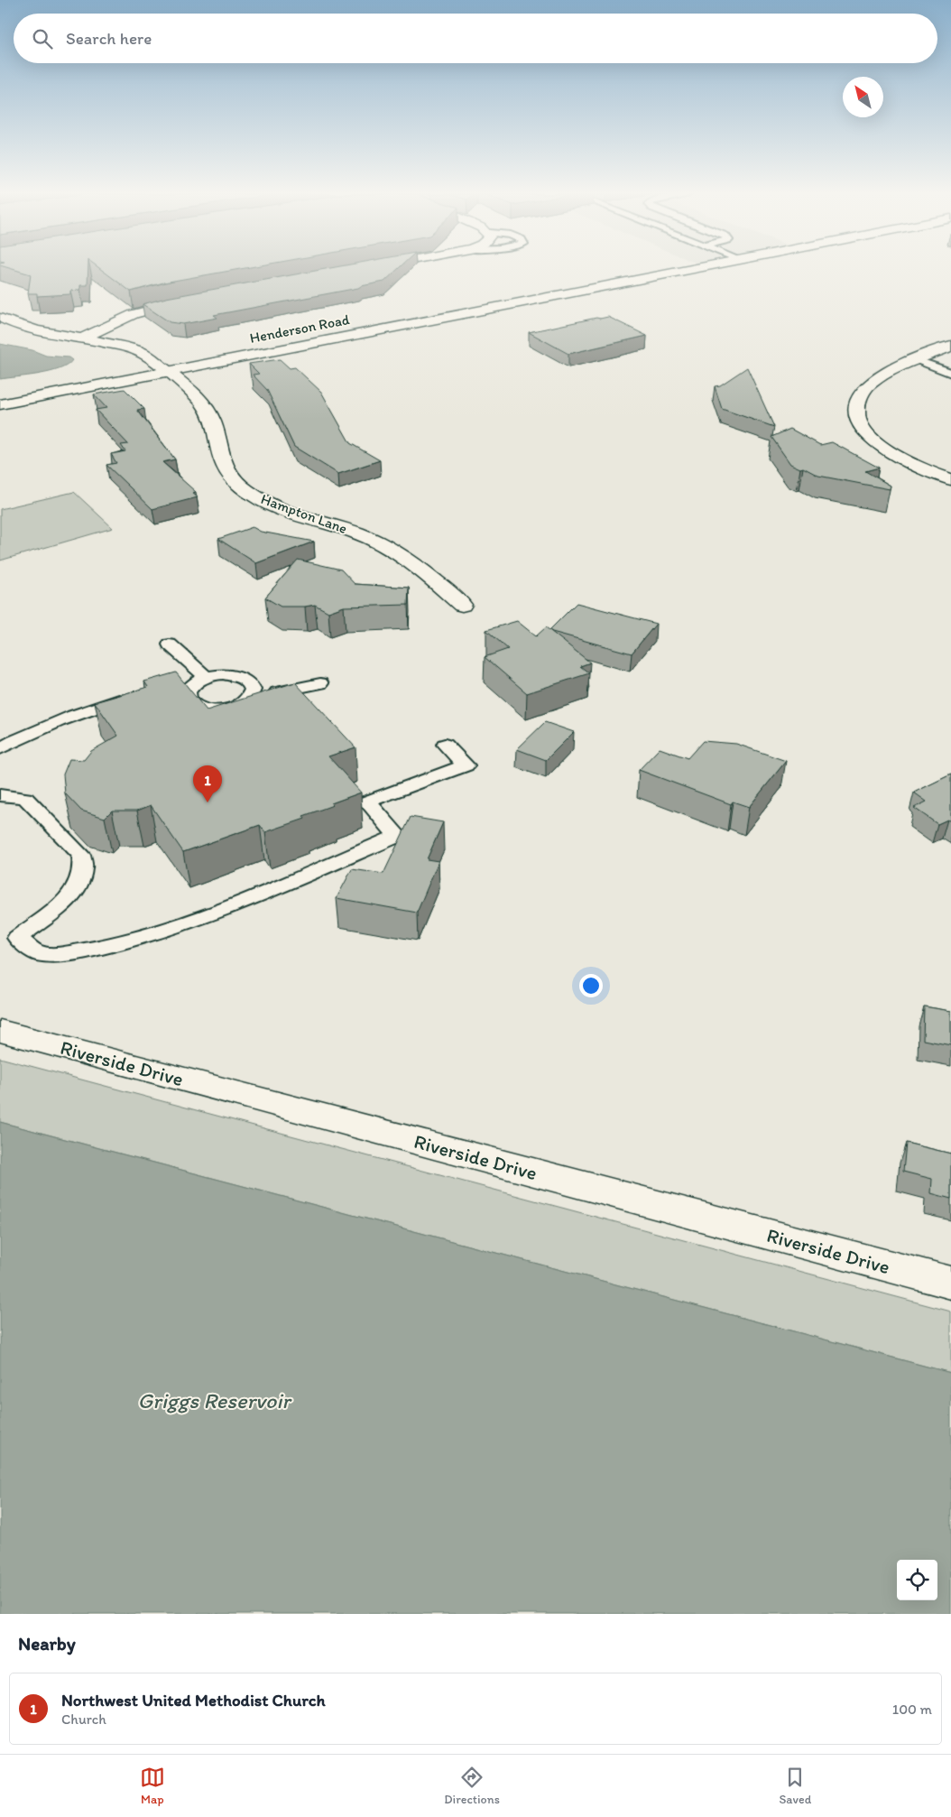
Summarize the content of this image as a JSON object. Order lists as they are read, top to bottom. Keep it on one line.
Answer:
{"streets":{"street":["Henderson Road","Hampton Lane","Riverside Drive"]},"crossings":[["Henderson Road","Hampton Lane"]],"water":["Griggs Reservoir"],"north":"top left","page":{"search":"Search here","pins":"1","heading":"Nearby","list":[{"mark":"1","name":"Northwest United Methodist Church","note":"Church","value":"100 m"}],"nav":["Map","Directions","Saved"]}}
